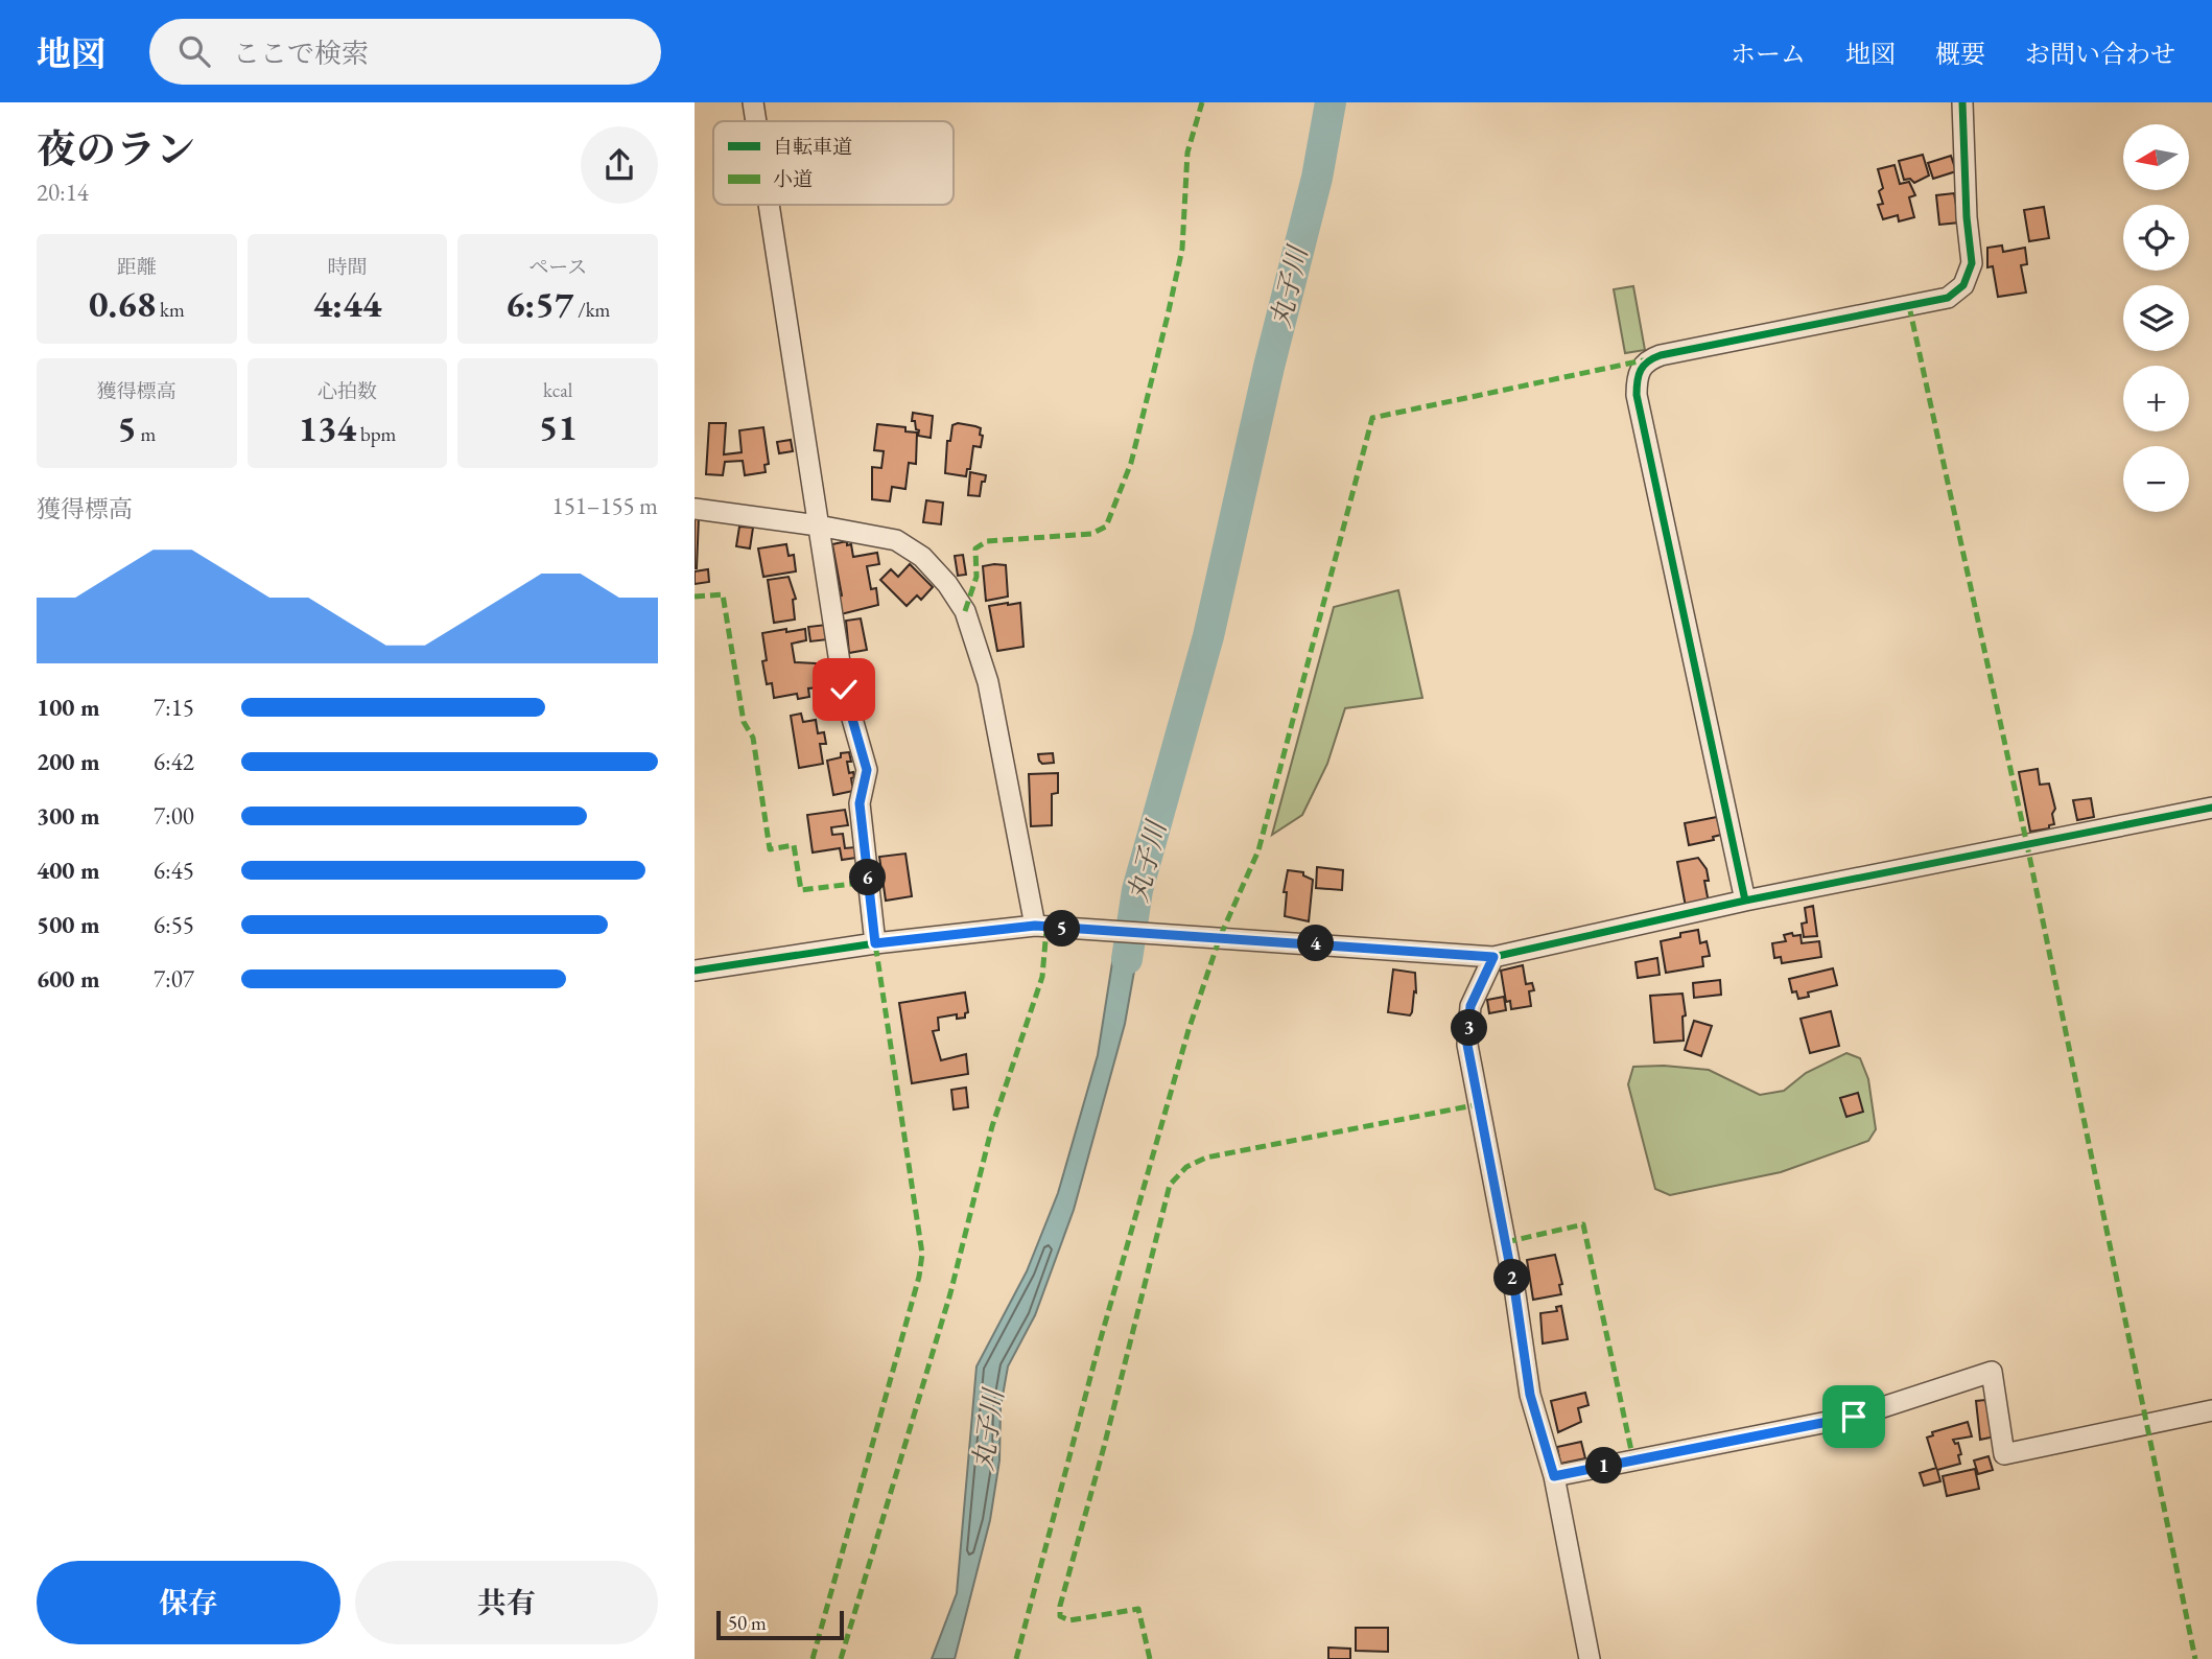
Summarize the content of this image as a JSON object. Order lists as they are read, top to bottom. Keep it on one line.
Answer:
{"water":["丸子川"],"legend":["自転車道","小道"],"scale_bar":"50 m","north":"left","page":{"header":"地図","search":"ここで検索","nav":["ホーム","地図","概要","お問い合わせ"],"heading":["夜のラン","20:14"],"map_buttons":["+","−"],"stats":[["距離","0.68 km"],["時間","4:44"],["ペース","6:57 /km"],["獲得標高","5 m"],["心拍数","134 bpm"],["kcal","51"]],"chart":["獲得標高","151–155 m"],"list":[{"name":"100 m","note":"7:15"},{"name":"200 m","note":"6:42"},{"name":"300 m","note":"7:00"},{"name":"400 m","note":"6:45"},{"name":"500 m","note":"6:55"},{"name":"600 m","note":"7:07"}],"pins":["6","5","4","3","2","1"],"buttons":["保存","共有"],"scale":"50 m"}}
